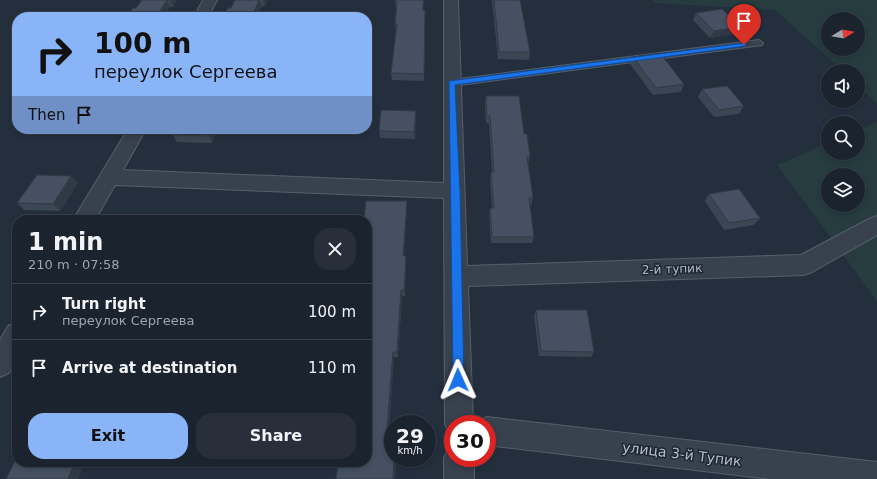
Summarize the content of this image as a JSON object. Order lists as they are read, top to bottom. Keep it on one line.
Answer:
{"streets":{"street":["2-й тупик","улица 3-й Тупик"]},"north":"right","page":{"turn":["100 m","переулок Сергеева"],"then":"Then","heading":["1 min","210 m · 07:58"],"list":[{"name":"Turn right","note":"переулок Сергеева","value":"100 m"},{"name":"Arrive at destination","value":"110 m"}],"buttons":["Exit","Share"],"speed":"29 km/h","limit":"30"}}
